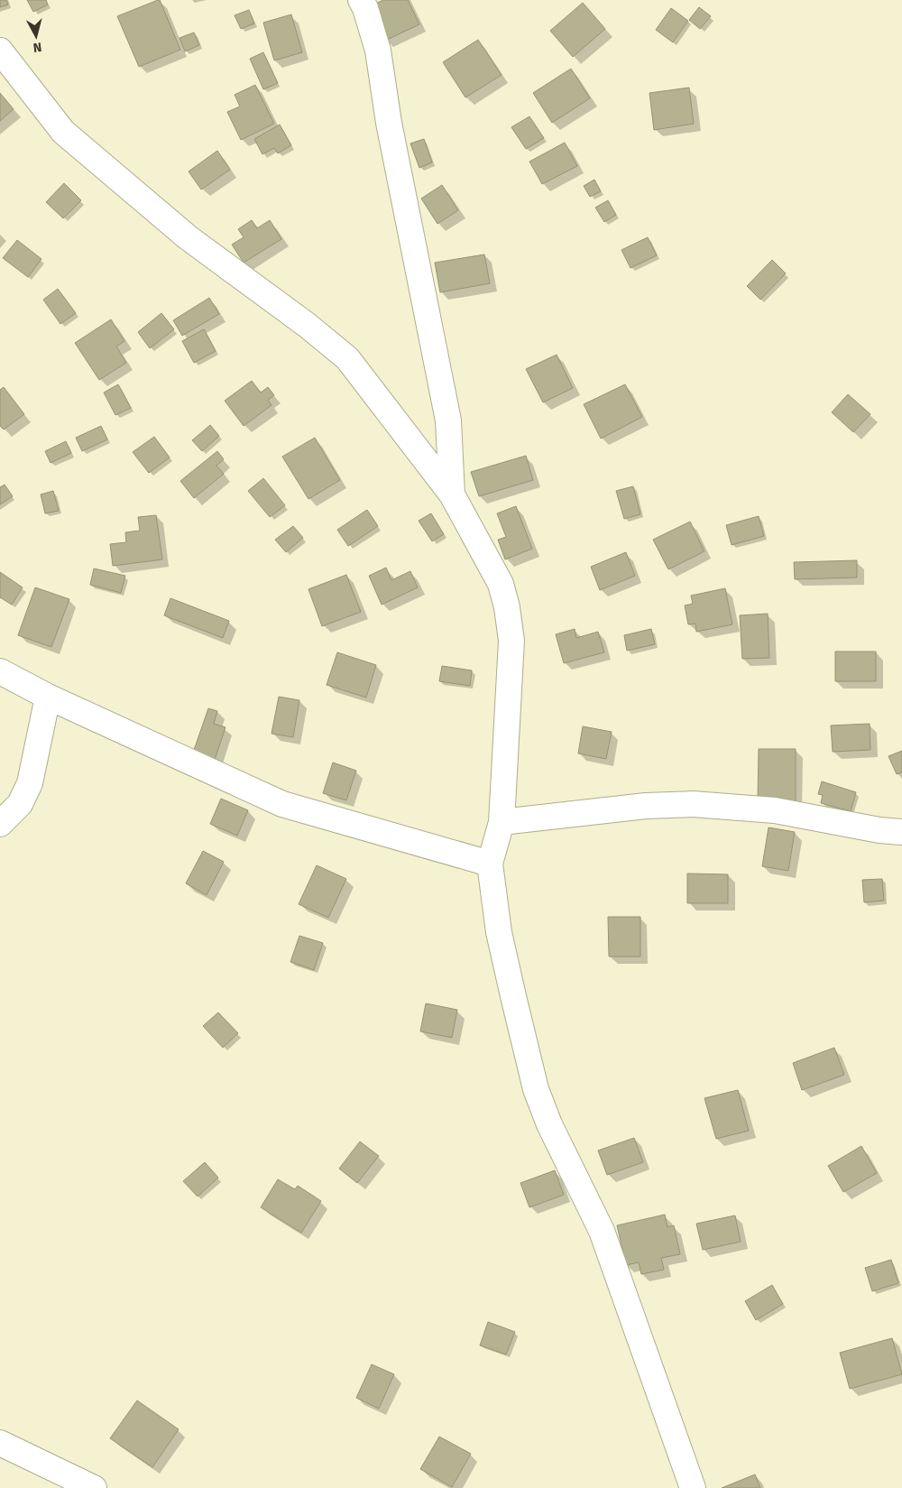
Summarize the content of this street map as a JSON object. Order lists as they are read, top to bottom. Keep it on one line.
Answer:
{"north":"bottom"}
